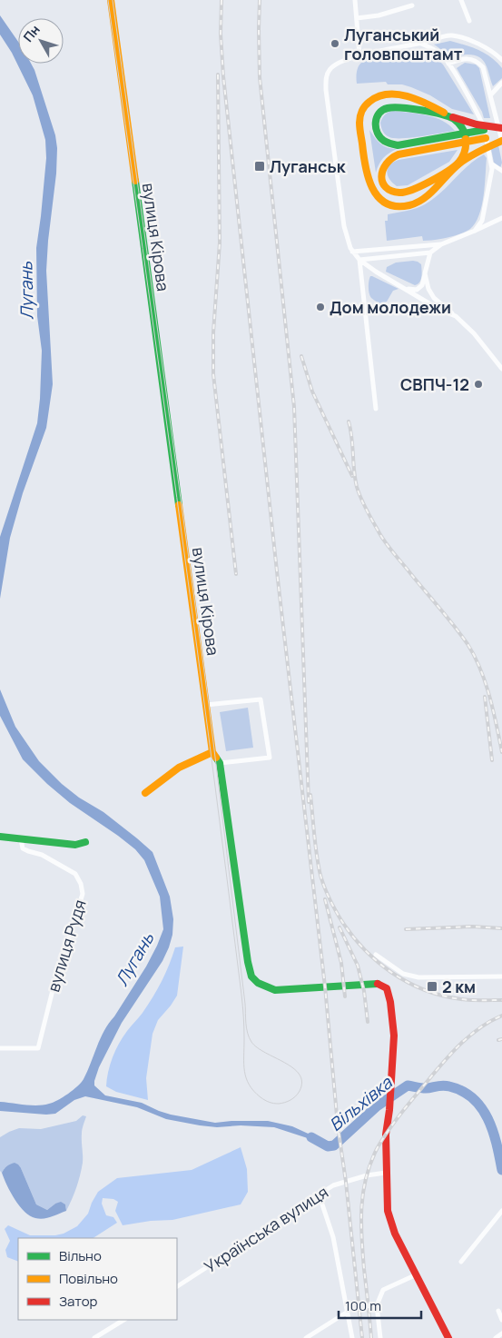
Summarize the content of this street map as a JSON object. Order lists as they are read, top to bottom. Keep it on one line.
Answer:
{"streets":{"street":["вулиця Кірова","вулиця Рудя","Українська вулиця"]},"crossings":[["вулиця Кірова","Українська вулиця"]],"water":["Лугань","Вільхівка"],"places":{"other":["Луганський головпоштамт","Дом молодежи","СВПЧ-12"],"transit":["Луганськ","2 км"]},"legend":["Вільно","Повільно","Затор"],"scale_bar":"100 m","north":"top left"}
